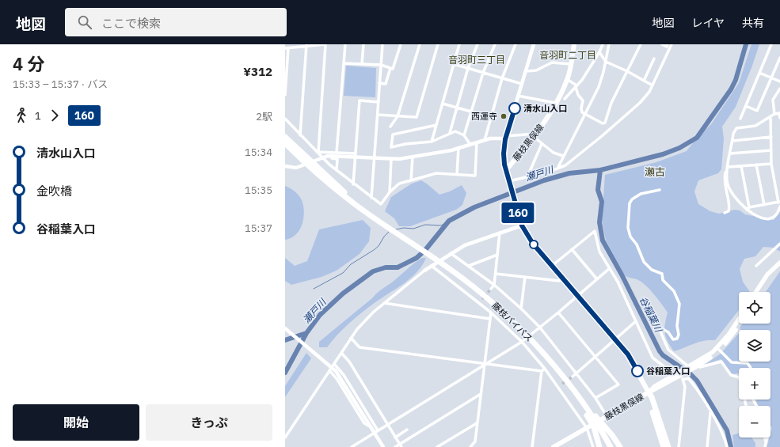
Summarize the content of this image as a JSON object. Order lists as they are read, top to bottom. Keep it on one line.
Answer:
{"streets":{"highway":["藤枝バイパス"],"main road":["藤枝黒俣線"]},"districts":["音羽町二丁目","音羽町三丁目","瀬古"],"water":["瀬戸川","谷稲葉川"],"places":["清水山入口","西運寺","谷稲葉入口"],"lines":["bus line 160"],"page":{"header":"地図","search":"ここで検索","nav":["地図","レイヤ","共有"],"heading":["4 分","15:33 – 15:37 · バス","¥312"],"on_map":"160","legs":["1","160","2駅"],"list":[{"name":"清水山入口","value":"15:34"},{"name":"金吹橋","value":"15:35"},{"name":"谷稲葉入口","value":"15:37"}],"map_buttons":["+","−"],"buttons":["開始","きっぷ"]}}
